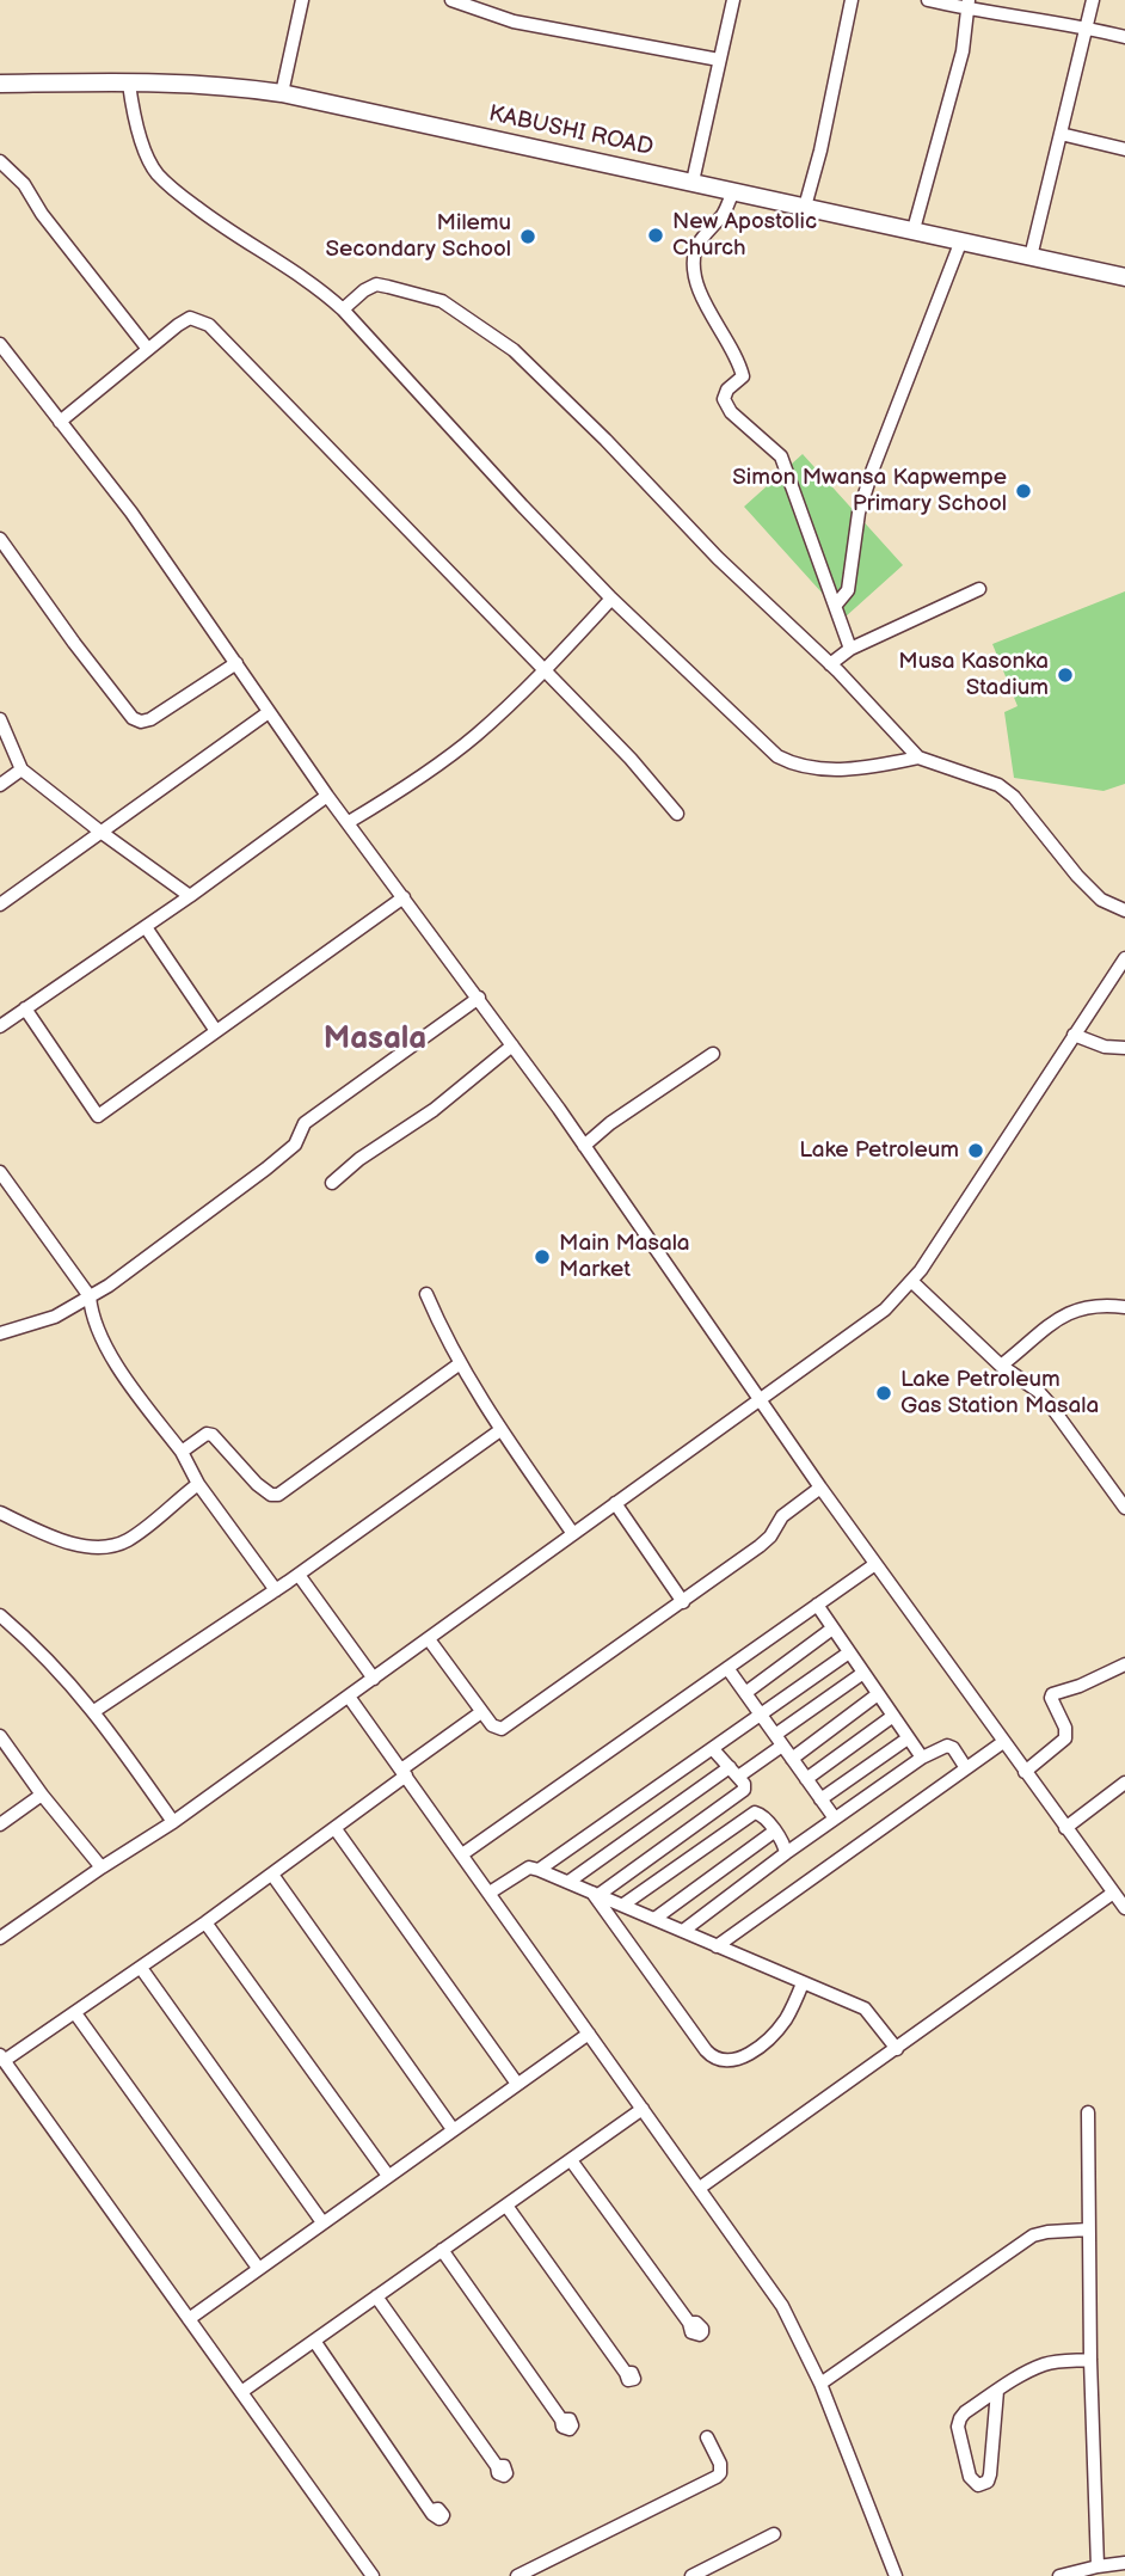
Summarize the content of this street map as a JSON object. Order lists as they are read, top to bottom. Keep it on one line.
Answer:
{"streets":{"main road":["KABUSHI ROAD"]},"districts":["Masala"],"places":["New Apostolic Church","Milemu Secondary School","Simon Mwansa Kapwempe Primary School","Musa Kasonka Stadium","Lake Petroleum","Main Masala Market","Lake Petroleum Gas Station Masala"]}
